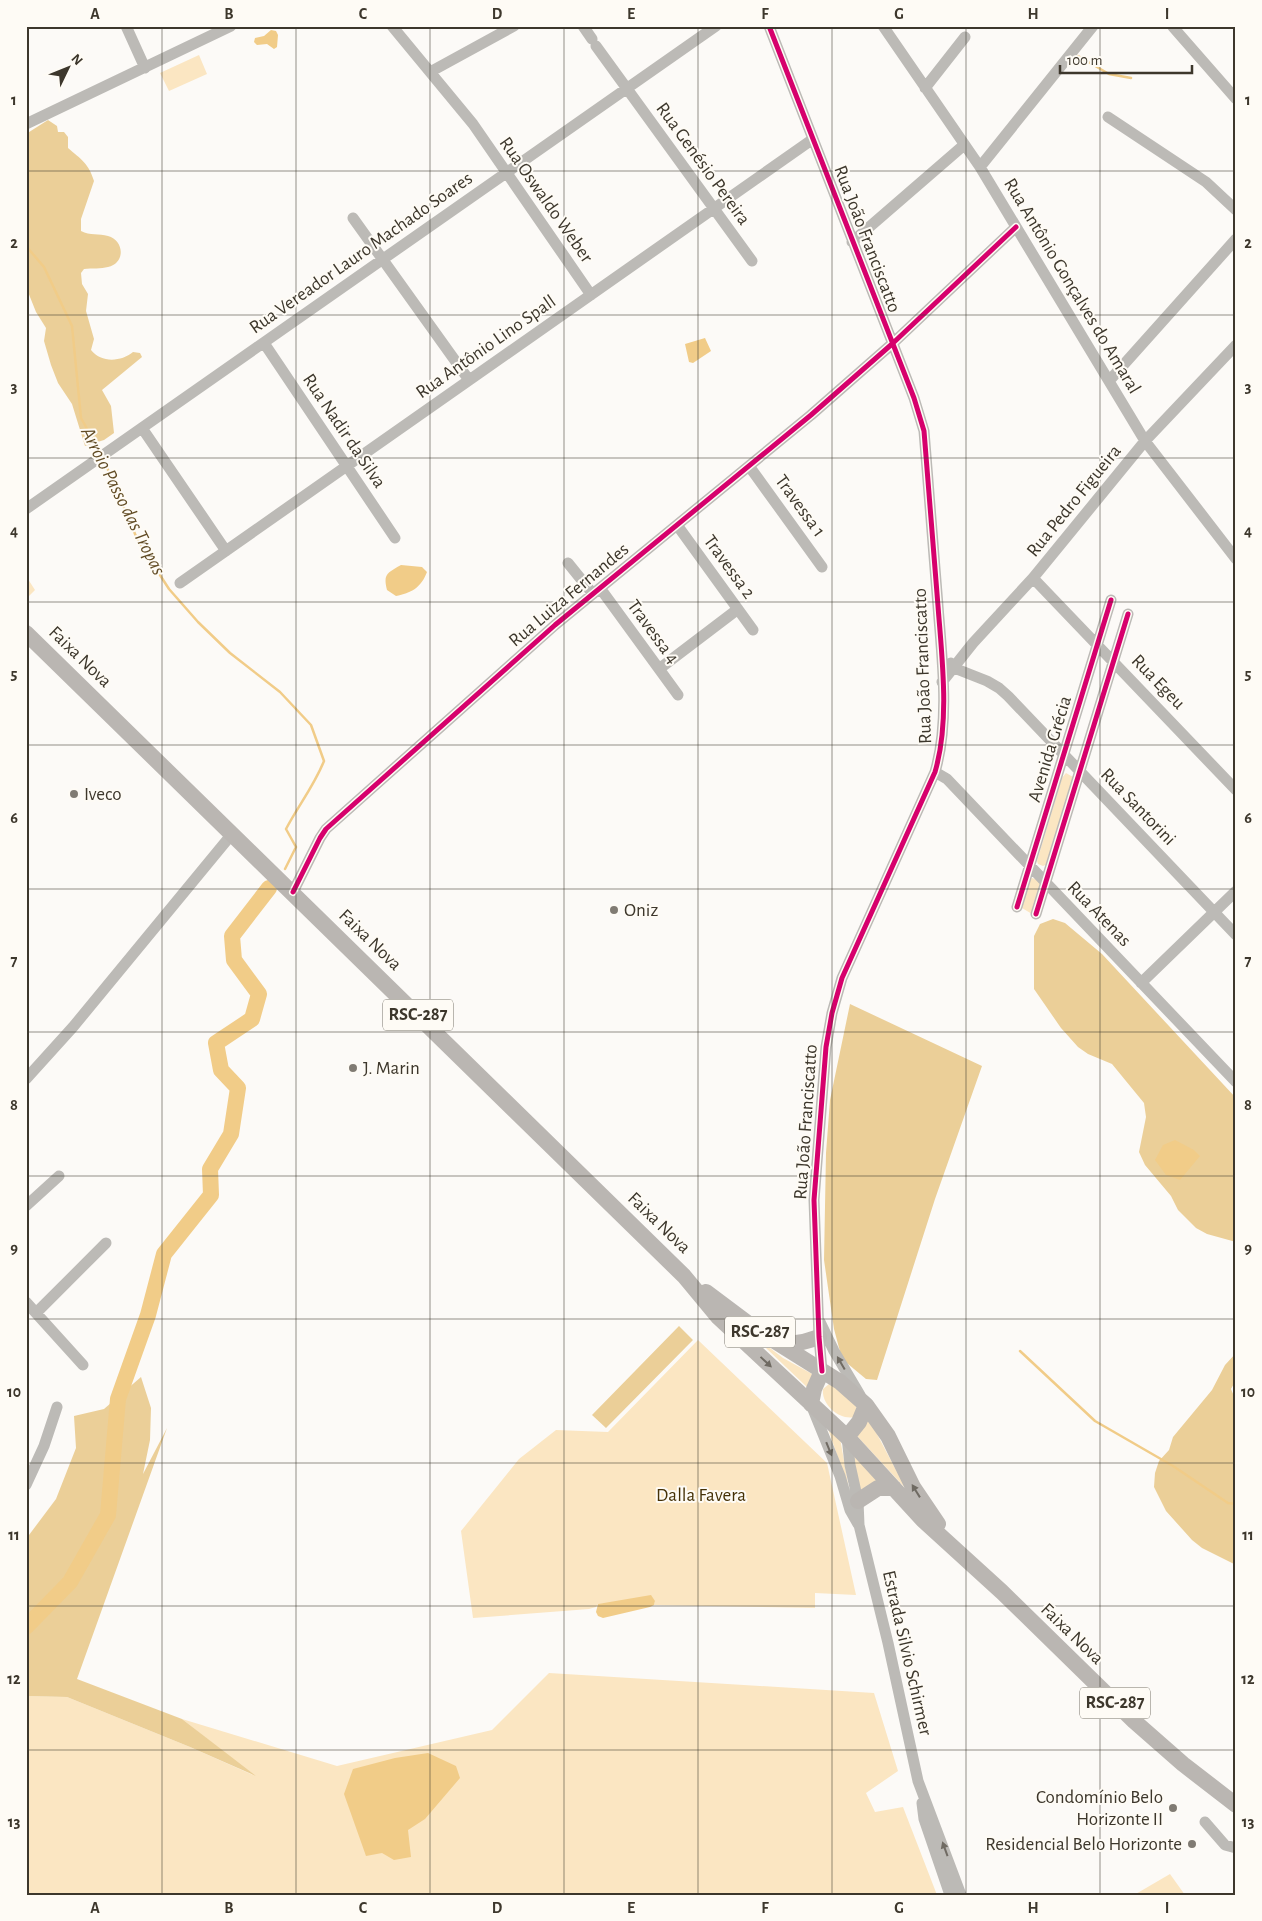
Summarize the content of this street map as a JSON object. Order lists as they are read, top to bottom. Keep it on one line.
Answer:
{"streets":{"highway":["Faixa Nova","RSC-287"],"street":["Rua Genésio Pereira","Rua Oswaldo Weber","Rua João Franciscatto","Rua Vereador Lauro Machado Soares","Rua Antônio Gonçalves do Amaral","Rua Antônio Lino Spall","Rua Nadir da Silva","Rua Pedro Figueira","Travessa 1","Travessa 2","Rua Luiza Fernandes","Travessa 4","Rua Egeu","Avenida Grécia","Rua Santorini","Rua Atenas","Estrada Silvio Schirmer"]},"crossings":[["Rua Genésio Pereira","Rua Vereador Lauro Machado Soares"],["Rua Genésio Pereira","Rua Antônio Lino Spall"],["Rua Oswaldo Weber","Rua Vereador Lauro Machado Soares"],["Rua Oswaldo Weber","Rua Antônio Lino Spall"],["Rua João Franciscatto","Rua Antônio Lino Spall"],["Rua João Franciscatto","Rua Pedro Figueira"],["Rua João Franciscatto","Rua Luiza Fernandes"],["Rua João Franciscatto","Faixa Nova"],["Rua João Franciscatto","Rua Santorini"],["Rua João Franciscatto","Rua Atenas"],["Rua Vereador Lauro Machado Soares","Rua Nadir da Silva"],["Rua Antônio Gonçalves do Amaral","Rua Pedro Figueira"],["Rua Antônio Gonçalves do Amaral","Rua Luiza Fernandes"],["Rua Antônio Lino Spall","Rua Nadir da Silva"],["Rua Pedro Figueira","Rua Egeu"],["Rua Pedro Figueira","Rua Santorini"],["Travessa 1","Rua Luiza Fernandes"],["Travessa 2","Rua Luiza Fernandes"],["Rua Luiza Fernandes","Travessa 4"],["Rua Luiza Fernandes","Faixa Nova"],["Faixa Nova","Estrada Silvio Schirmer"],["Rua Egeu","Avenida Grécia"],["Avenida Grécia","Rua Santorini"],["Avenida Grécia","Rua Atenas"]],"water":["Arroio Passo das Tropas"],"parks":["Dalla Favera"],"places":["Iveco","Oniz","J. Marin","Condomínio Belo Horizonte II","Residencial Belo Horizonte"],"scale_bar":"100 m","north":"top right","grid":{"columns":["A","B","C","D","E","F","G","H","I"],"rows":["1","2","3","4","5","6","7","8","9","10","11","12","13"]}}
